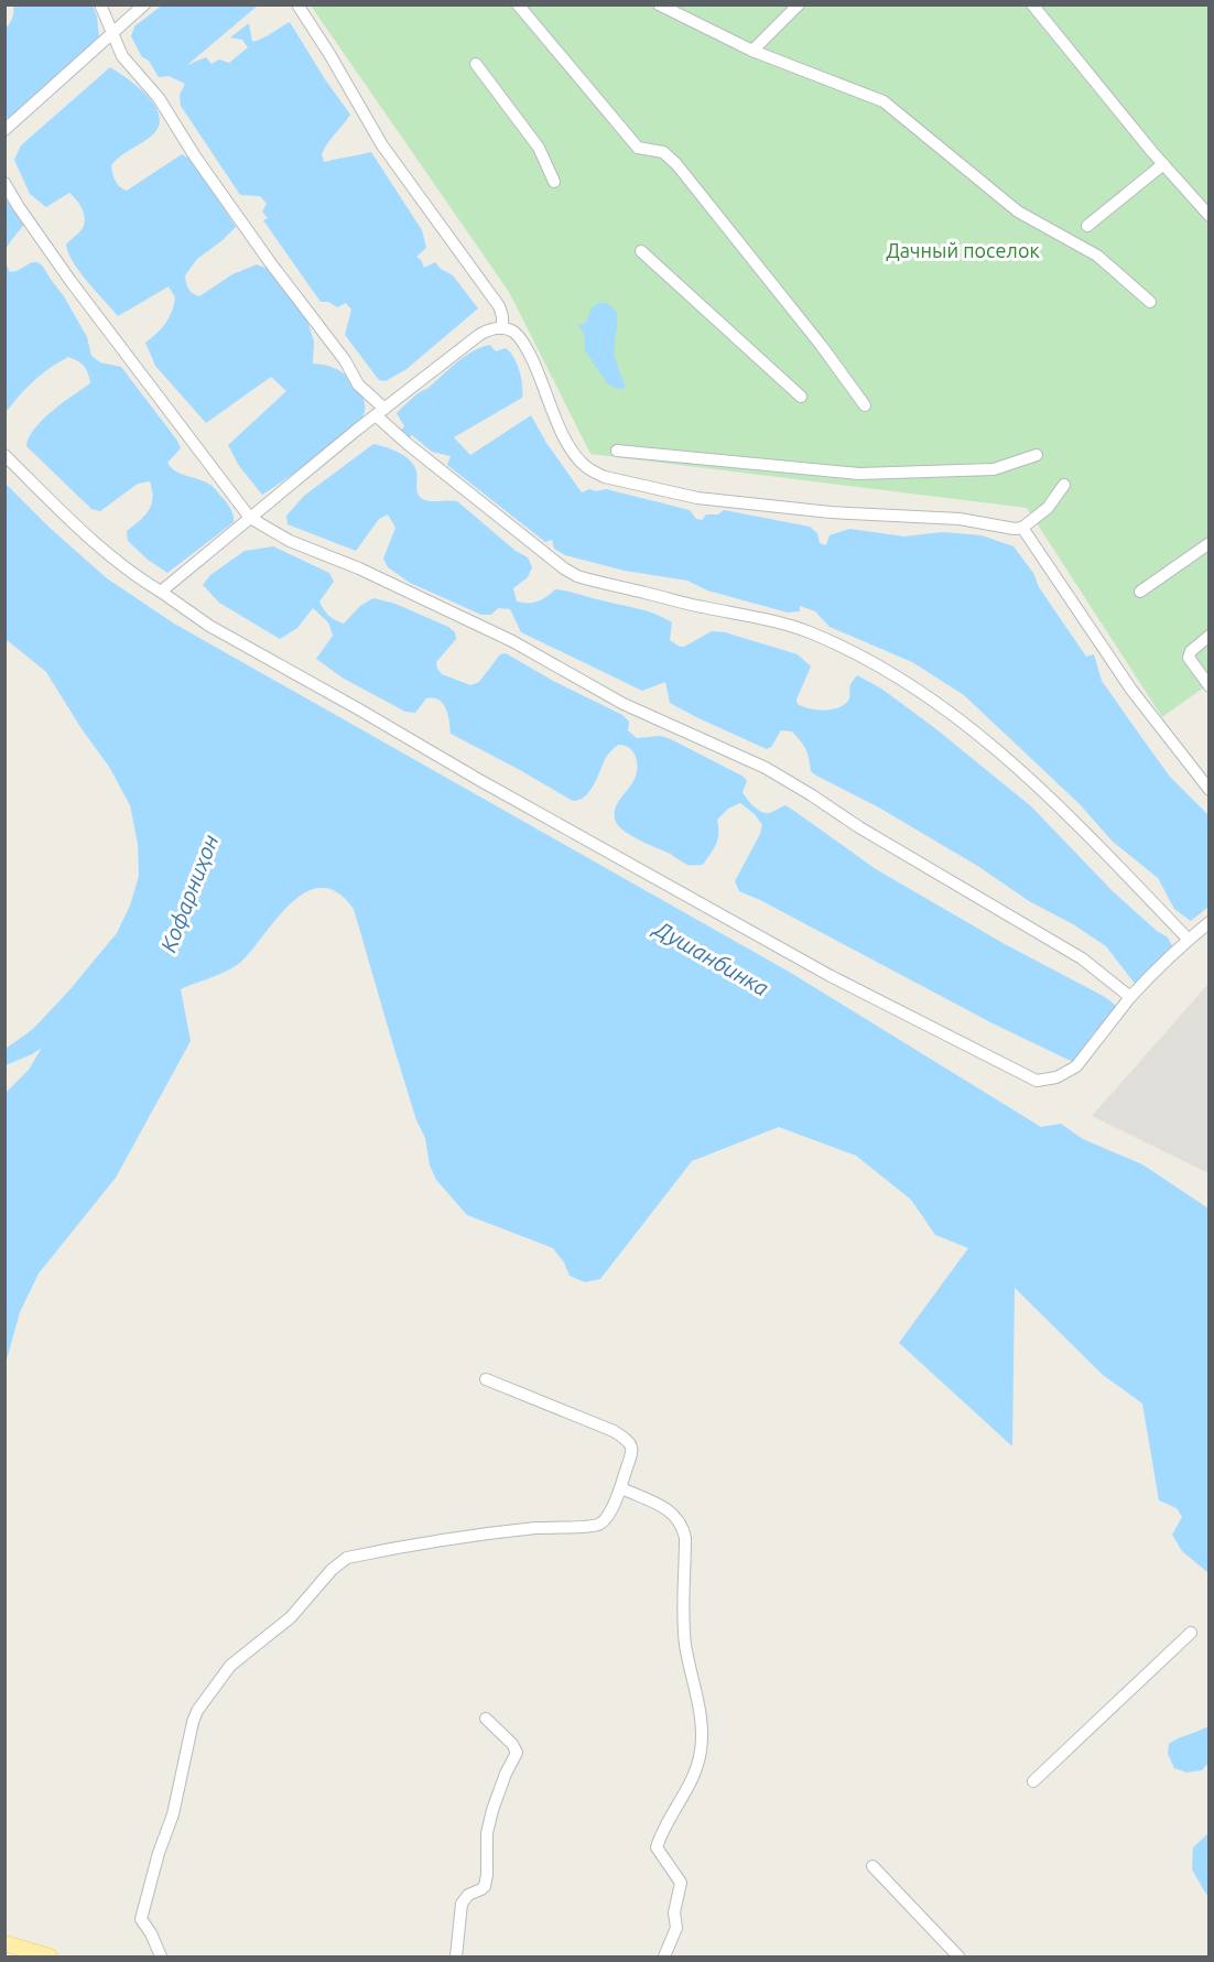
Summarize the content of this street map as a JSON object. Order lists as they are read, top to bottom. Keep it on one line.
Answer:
{"water":["Кофарниҳон","Душанбинка"],"parks":["Дачный поселок"]}
